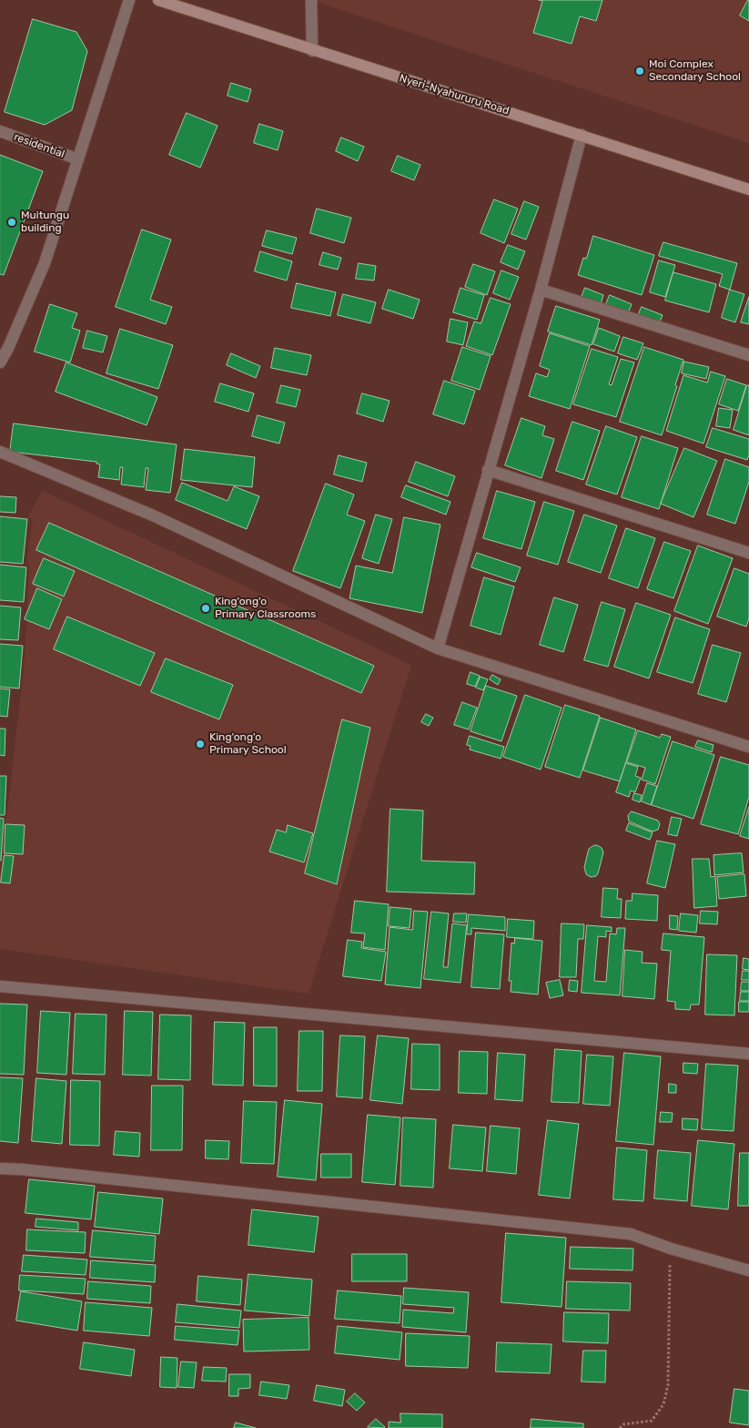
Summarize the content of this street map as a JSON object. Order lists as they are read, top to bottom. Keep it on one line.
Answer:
{"streets":{"main road":["Nyeri-Nyahururu Road"],"street":["residential"]},"places":["Moi Complex Secondary School","Muitungu building","King'ong'o Primary Classrooms","King'ong'o Primary School"]}
